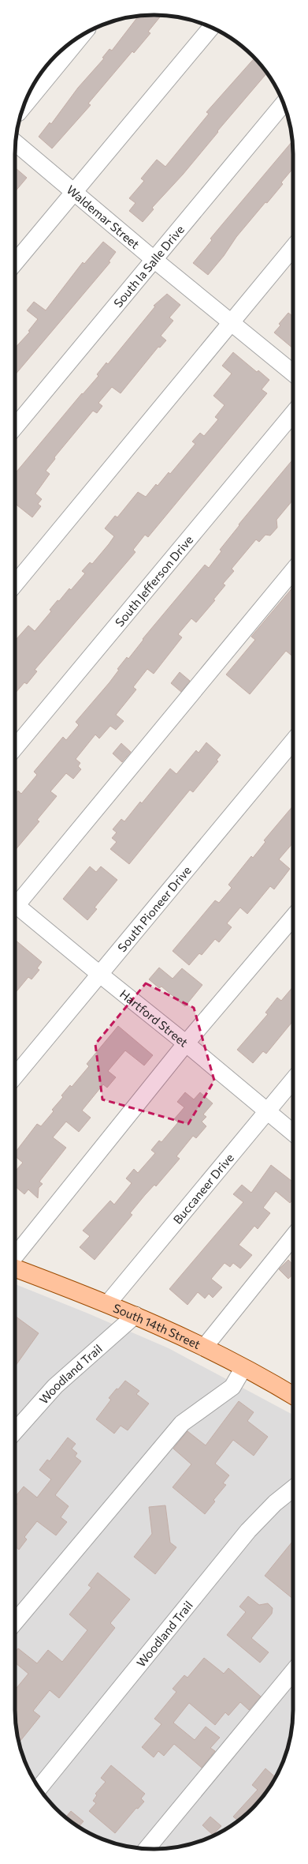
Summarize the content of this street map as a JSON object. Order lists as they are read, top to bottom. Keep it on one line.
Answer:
{"streets":{"main road":["South 14th Street"],"street":["Waldemar Street","South la Salle Drive","South Jefferson Drive","South Pioneer Drive","Hartford Street","Buccaneer Drive","Woodland Trail"]},"crossings":[["Waldemar Street","South la Salle Drive"],["South Pioneer Drive","Hartford Street"],["Hartford Street","Buccaneer Drive"],["Buccaneer Drive","South 14th Street"],["South 14th Street","Woodland Trail"]]}
